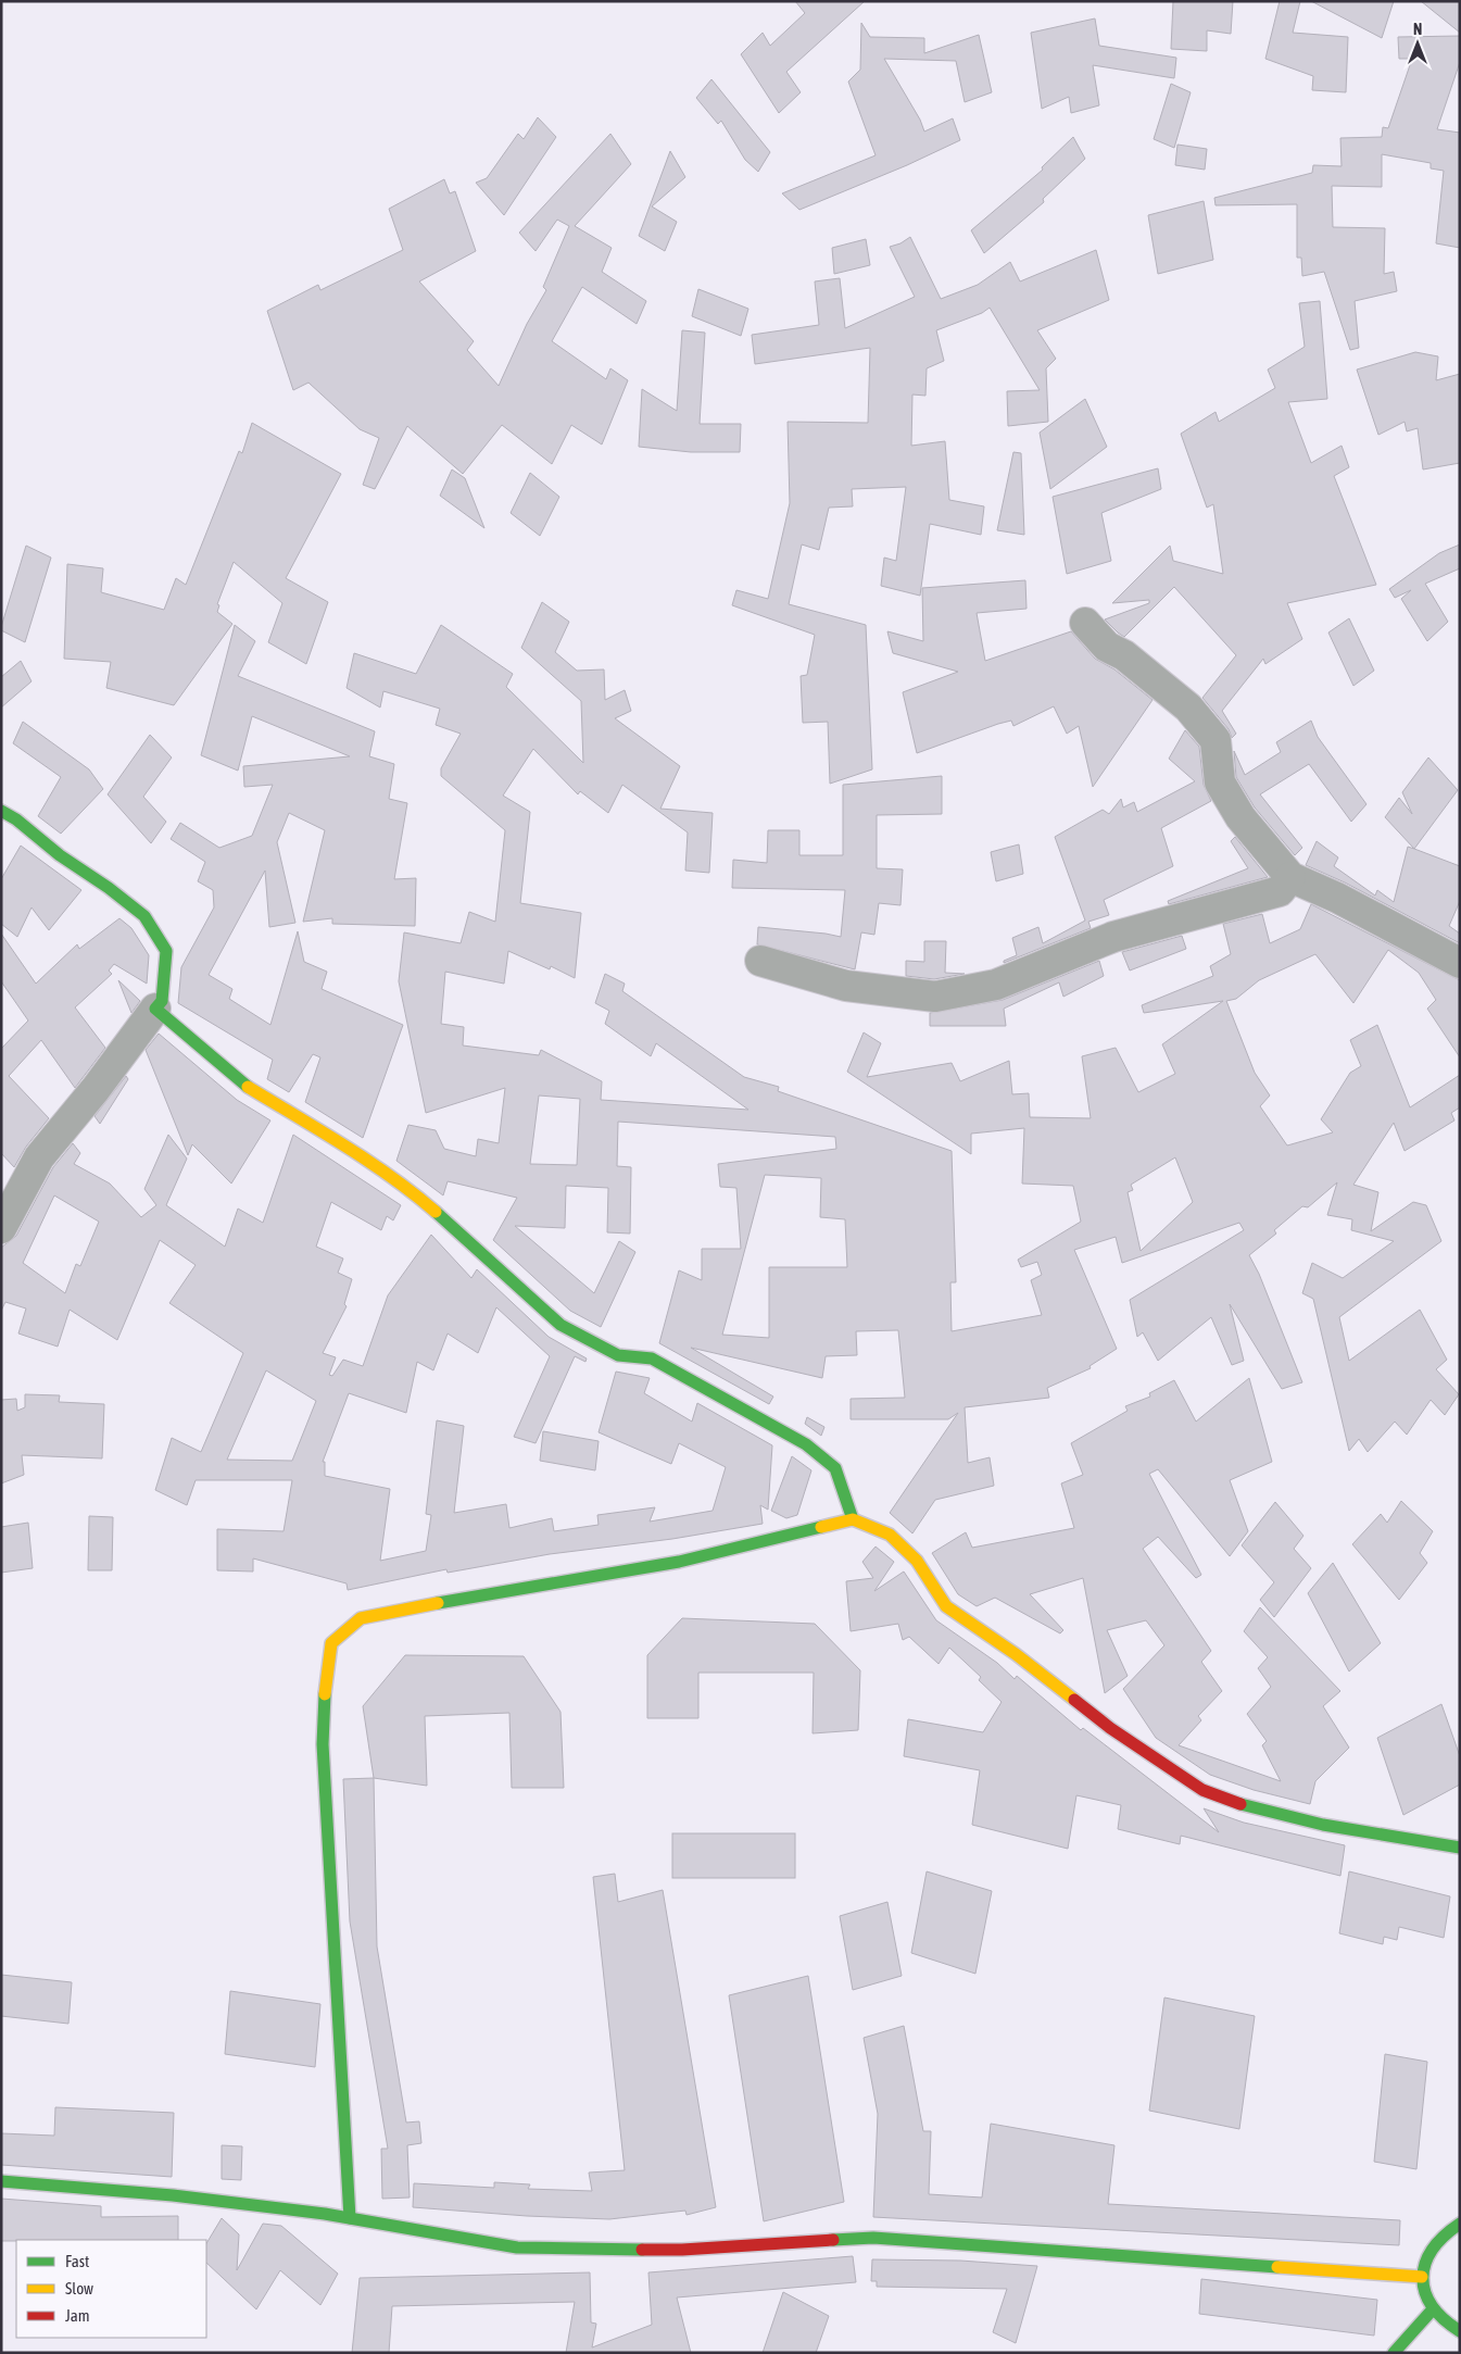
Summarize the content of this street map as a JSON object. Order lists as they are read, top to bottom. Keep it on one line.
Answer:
{"legend":["Fast","Slow","Jam"],"north":"top"}
